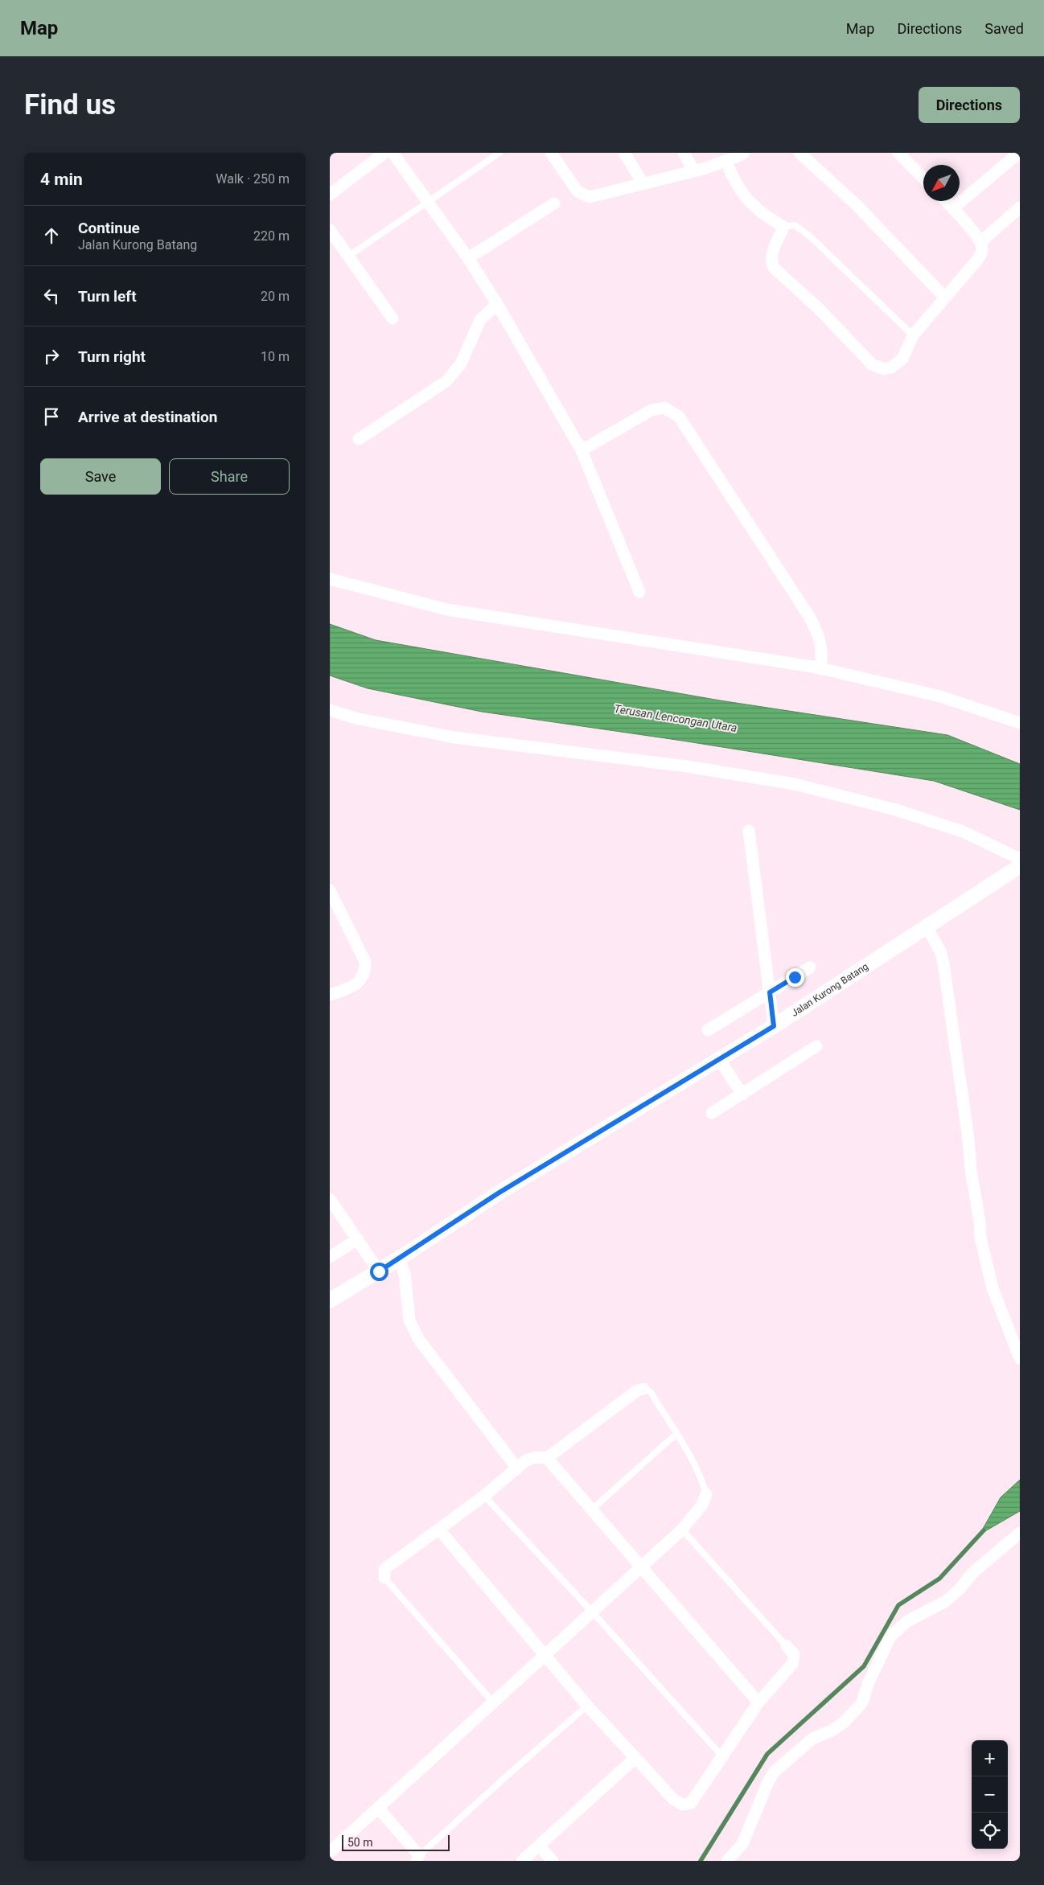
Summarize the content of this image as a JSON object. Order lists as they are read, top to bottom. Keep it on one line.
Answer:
{"streets":{"street":["Jalan Kurong Batang"]},"water":["Terusan Lencongan Utara"],"scale_bar":"50 m","north":"bottom left","page":{"header":"Map","nav":["Map","Directions","Saved"],"buttons":["Directions",["Save","Share"]],"title":"Find us","heading":["4 min","Walk · 250 m"],"list":[["Continue","Jalan Kurong Batang","220 m"],["Turn left","20 m"],["Turn right","10 m"],"Arrive at destination"],"map_buttons":["+","−"],"scale":"50 m"}}
